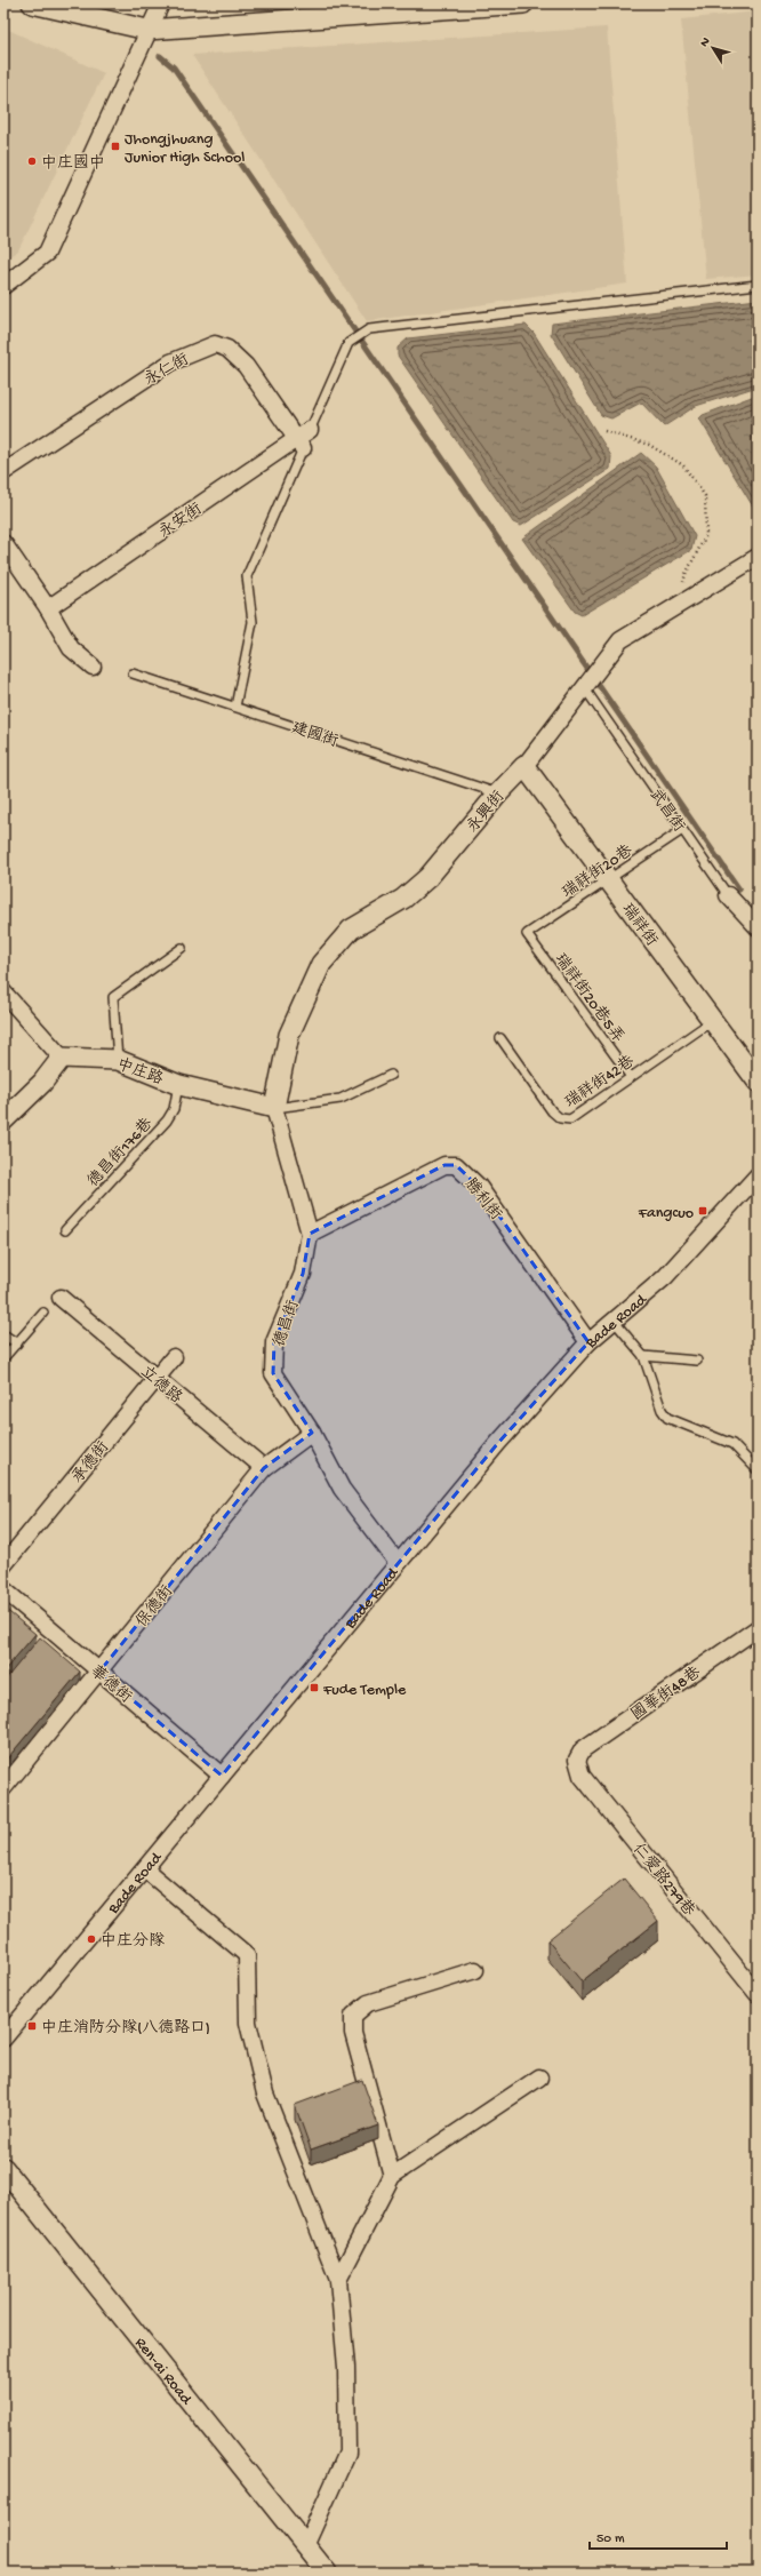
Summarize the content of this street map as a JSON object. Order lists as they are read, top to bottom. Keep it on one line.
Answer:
{"streets":{"street":["永仁街","永安街","武昌街","永興街","瑞祥街","中庄路","勝利街","Bade Road","德昌街","立德路","承德街","保德街","華德街","國華街48巷","仁愛路279巷","Ren-ai Road"],"lane":["建國街","瑞祥街20巷","瑞祥街20巷5弄","瑞祥街42巷","德昌街176巷"]},"crossings":[["永仁街","永安街"],["建國街","永興街"],["武昌街","永興街"],["武昌街","瑞祥街20巷"],["永興街","瑞祥街"],["永興街","中庄路"],["永興街","德昌街"],["瑞祥街20巷","瑞祥街"],["瑞祥街20巷","瑞祥街20巷5弄"],["瑞祥街","瑞祥街42巷"],["瑞祥街20巷5弄","瑞祥街42巷"],["中庄路","德昌街176巷"],["中庄路","德昌街"],["勝利街","Bade Road"],["勝利街","德昌街"],["Bade Road","德昌街"],["Bade Road","華德街"],["德昌街","保德街"],["立德路","承德街"],["立德路","保德街"],["保德街","華德街"],["國華街48巷","仁愛路279巷"]],"places":{"transit":["Jhongjhuang Junior High School","Fangcuo","Fude Temple","中庄消防分隊(八德路口)"],"other":["中庄國中","中庄分隊"]},"scale_bar":"50 m","north":"top left"}
